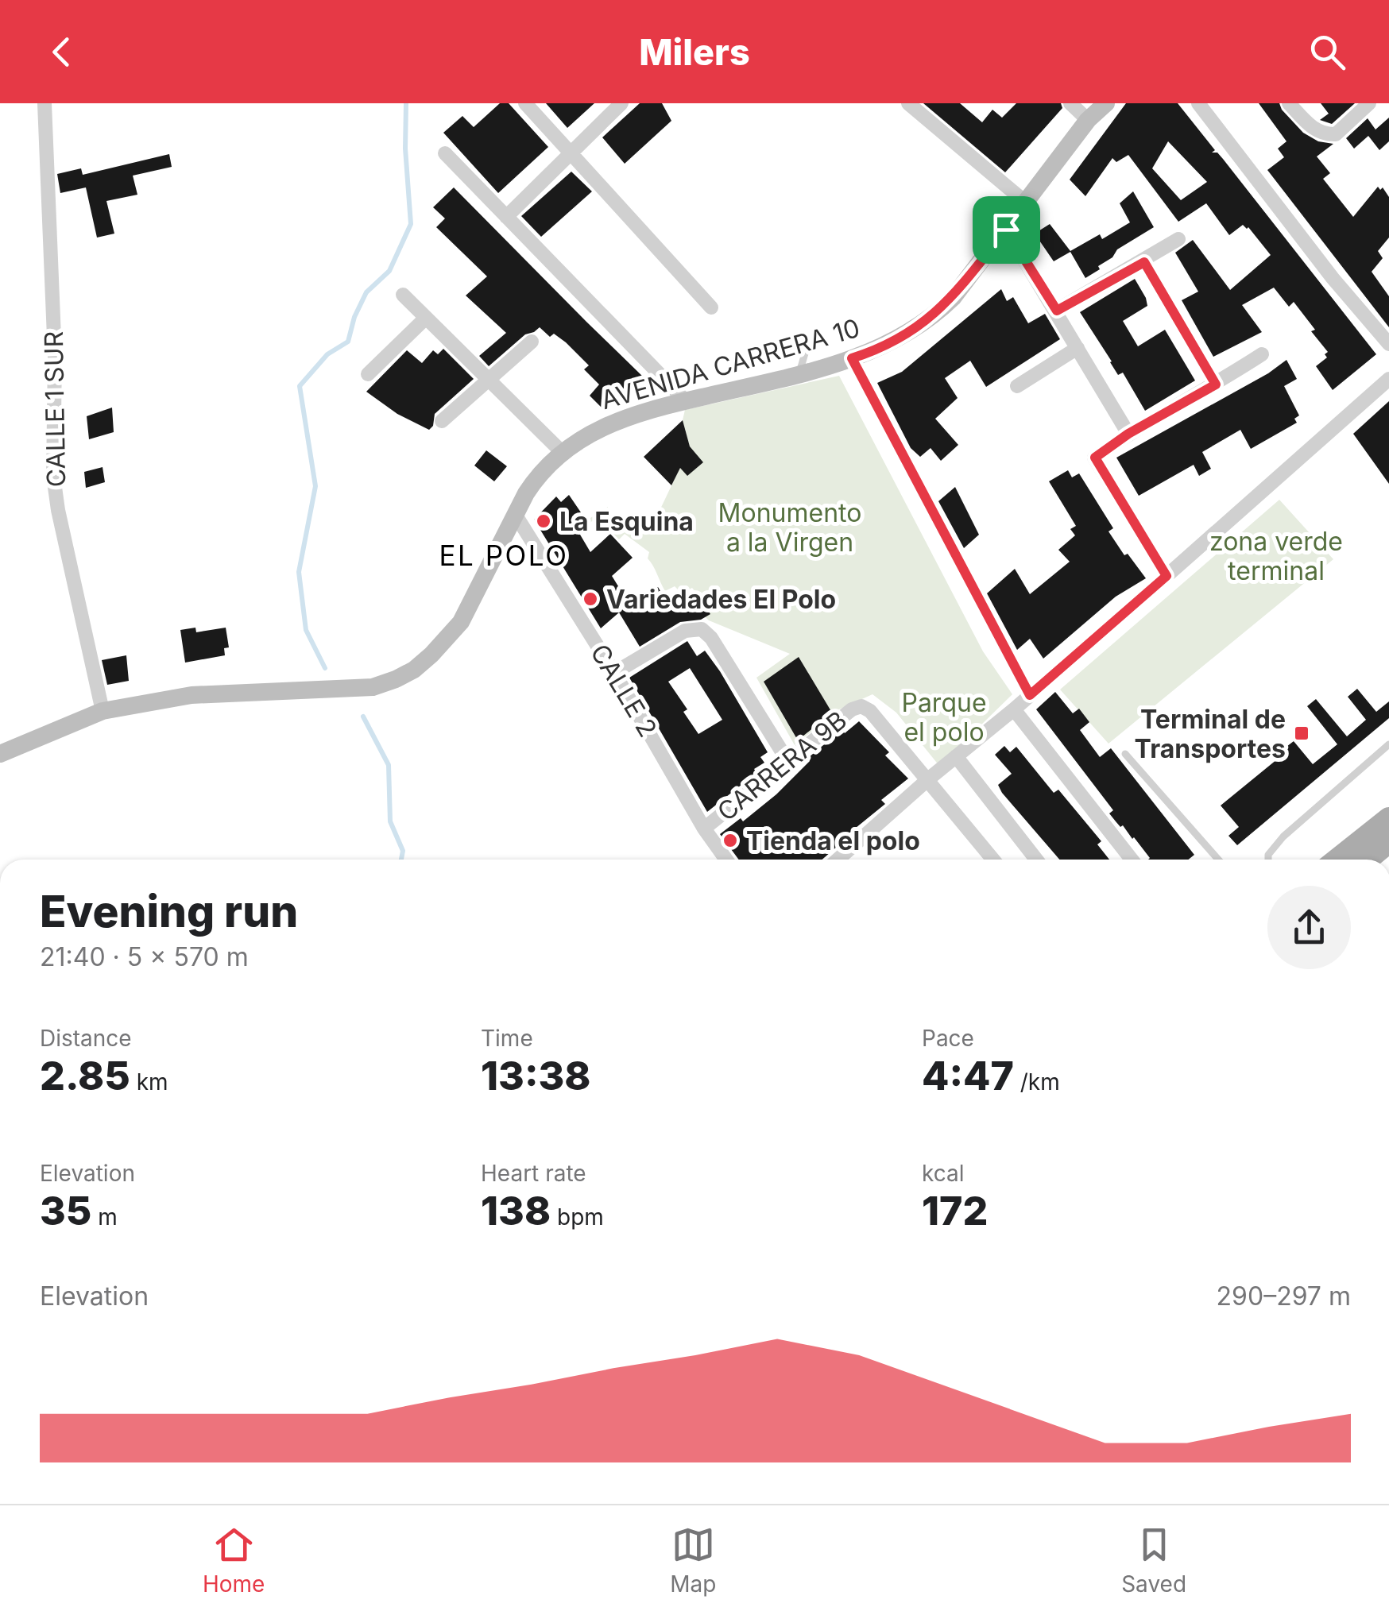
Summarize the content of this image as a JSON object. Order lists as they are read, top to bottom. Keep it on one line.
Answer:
{"streets":{"main road":["AVENIDA CARRERA 10"],"street":["CALLE 1 SUR","CALLE 2","CARRERA 9B"]},"crossings":[["AVENIDA CARRERA 10","CALLE 1 SUR"],["AVENIDA CARRERA 10","CALLE 2"],["CALLE 2","CARRERA 9B"]],"districts":["EL POLO"],"parks":["Monumento a la Virgen","zona verde terminal","Parque el polo"],"places":{"other":["La Esquina","Variedades El Polo","Tienda el polo"],"transit":["Terminal de Transportes"]},"page":{"header":"Milers","heading":["Evening run","21:40 · 5 × 570 m"],"stats":[["Distance","2.85 km"],["Time","13:38"],["Pace","4:47 /km"],["Elevation","35 m"],["Heart rate","138 bpm"],["kcal","172"]],"chart":["Elevation","290–297 m"],"tabs":["Home","Map","Saved"]}}
